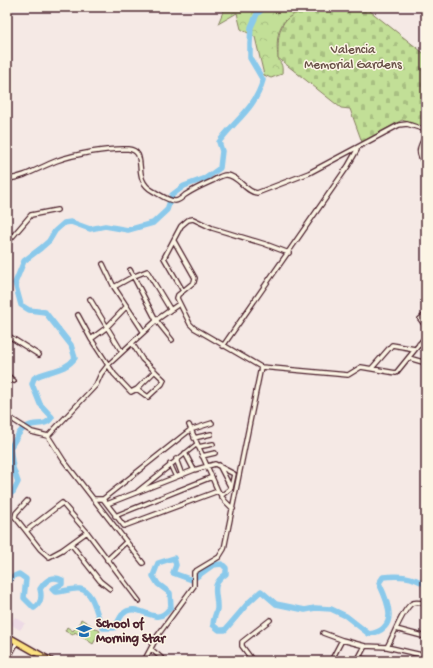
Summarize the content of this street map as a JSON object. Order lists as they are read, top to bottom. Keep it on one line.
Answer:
{"parks":["Valencia Memorial Gardens"],"places":{"school or university":["School of Morning Star"]}}
